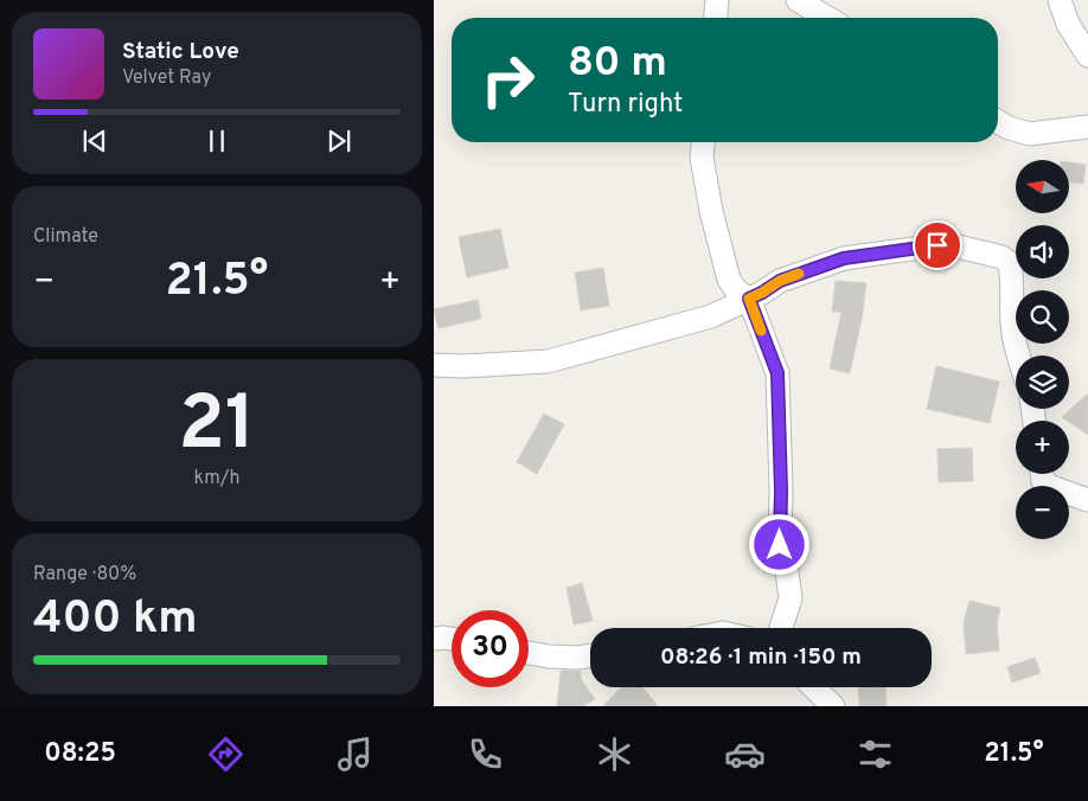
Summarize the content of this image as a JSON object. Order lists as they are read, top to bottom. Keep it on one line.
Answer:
{"north":"left","page":{"turn":["80 m","Turn right"],"song":["Static Love","Velvet Ray"],"map_buttons":["+","−"],"tile":["Climate",["21","km/h"],["Range · 80%","400 km"]],"heat":["−","21.5°","+"],"limit":"30","trip":"08:26 · 1 min · 150 m","tabs":["08:25","21.5°"]}}
